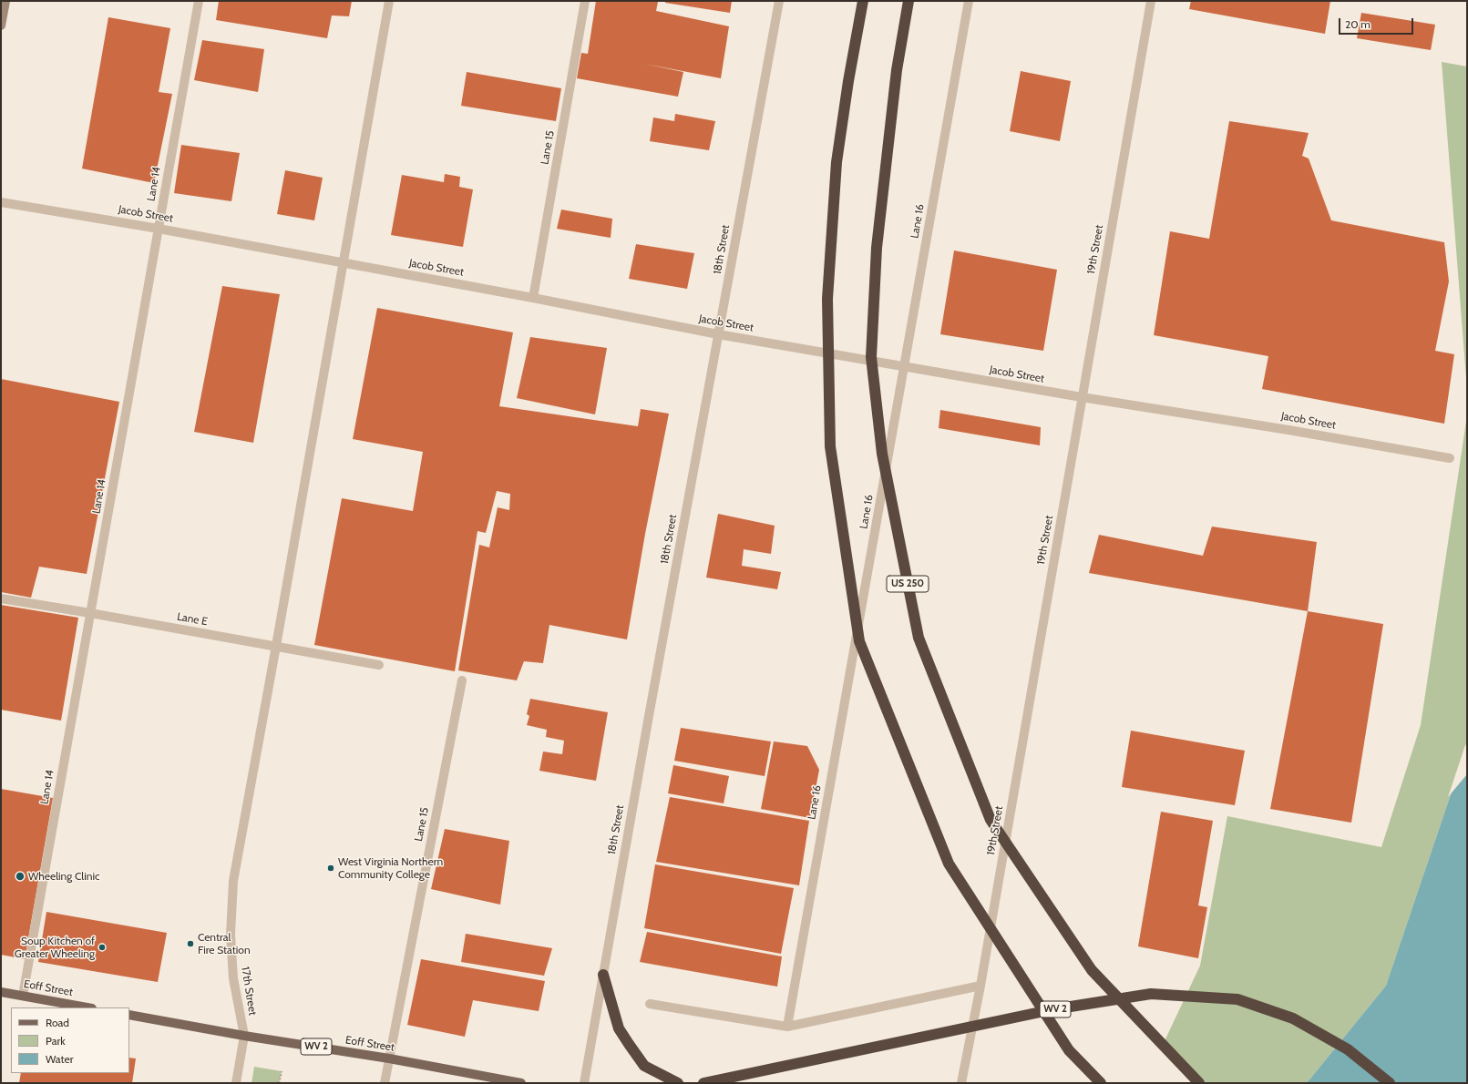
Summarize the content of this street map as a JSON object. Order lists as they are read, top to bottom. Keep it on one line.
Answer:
{"streets":{"highway":["US 250","WV 2"],"main road":["Eoff Street"],"street":["Lane 15","Lane 14","Jacob Street","Lane 16","18th Street","19th Street","Lane E","17th Street"]},"crossings":[["Lane 15","Jacob Street"],["Lane 15","Eoff Street"],["Lane 14","Jacob Street"],["Lane 14","Lane E"],["Lane 14","Eoff Street"],["Jacob Street","Lane 16"],["Jacob Street","18th Street"],["Jacob Street","19th Street"],["Jacob Street","17th Street"],["Lane E","17th Street"],["Eoff Street","17th Street"]],"places":["West Virginia Northern Community College","Wheeling Clinic","Central Fire Station","Soup Kitchen of Greater Wheeling"],"legend":["Road","Park","Water"],"scale_bar":"20 m"}
